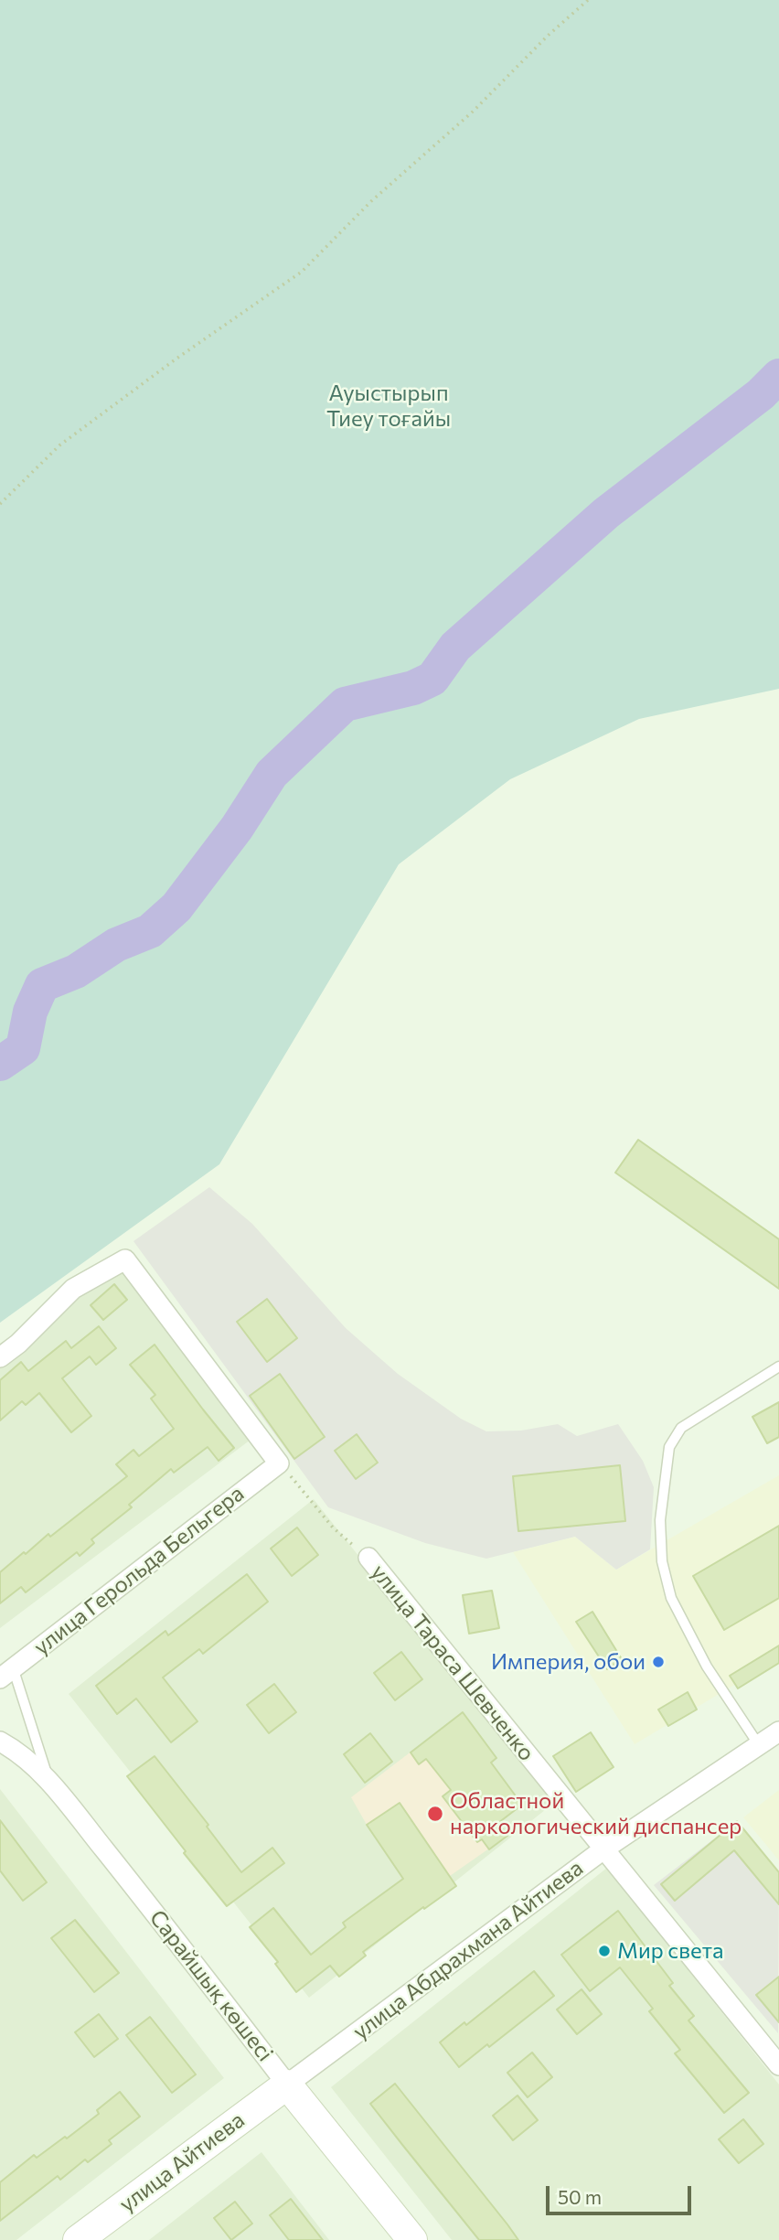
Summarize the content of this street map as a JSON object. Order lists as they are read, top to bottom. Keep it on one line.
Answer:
{"streets":{"street":["улица Герольда Бельгера","улица Тараса Шевченко","улица Абдрахмана Айтиева","Сарайшық көшесі","улица Айтиева"]},"crossings":[["улица Тараса Шевченко","улица Абдрахмана Айтиева"],["улица Абдрахмана Айтиева","Сарайшық көшесі"],["улица Абдрахмана Айтиева","улица Айтиева"],["Сарайшық көшесі","улица Айтиева"]],"parks":["Ауыстырып Тиеу тоғайы"],"places":["Империя, обои","Областной наркологический диспансер","Мир света"],"scale_bar":"50 m"}
